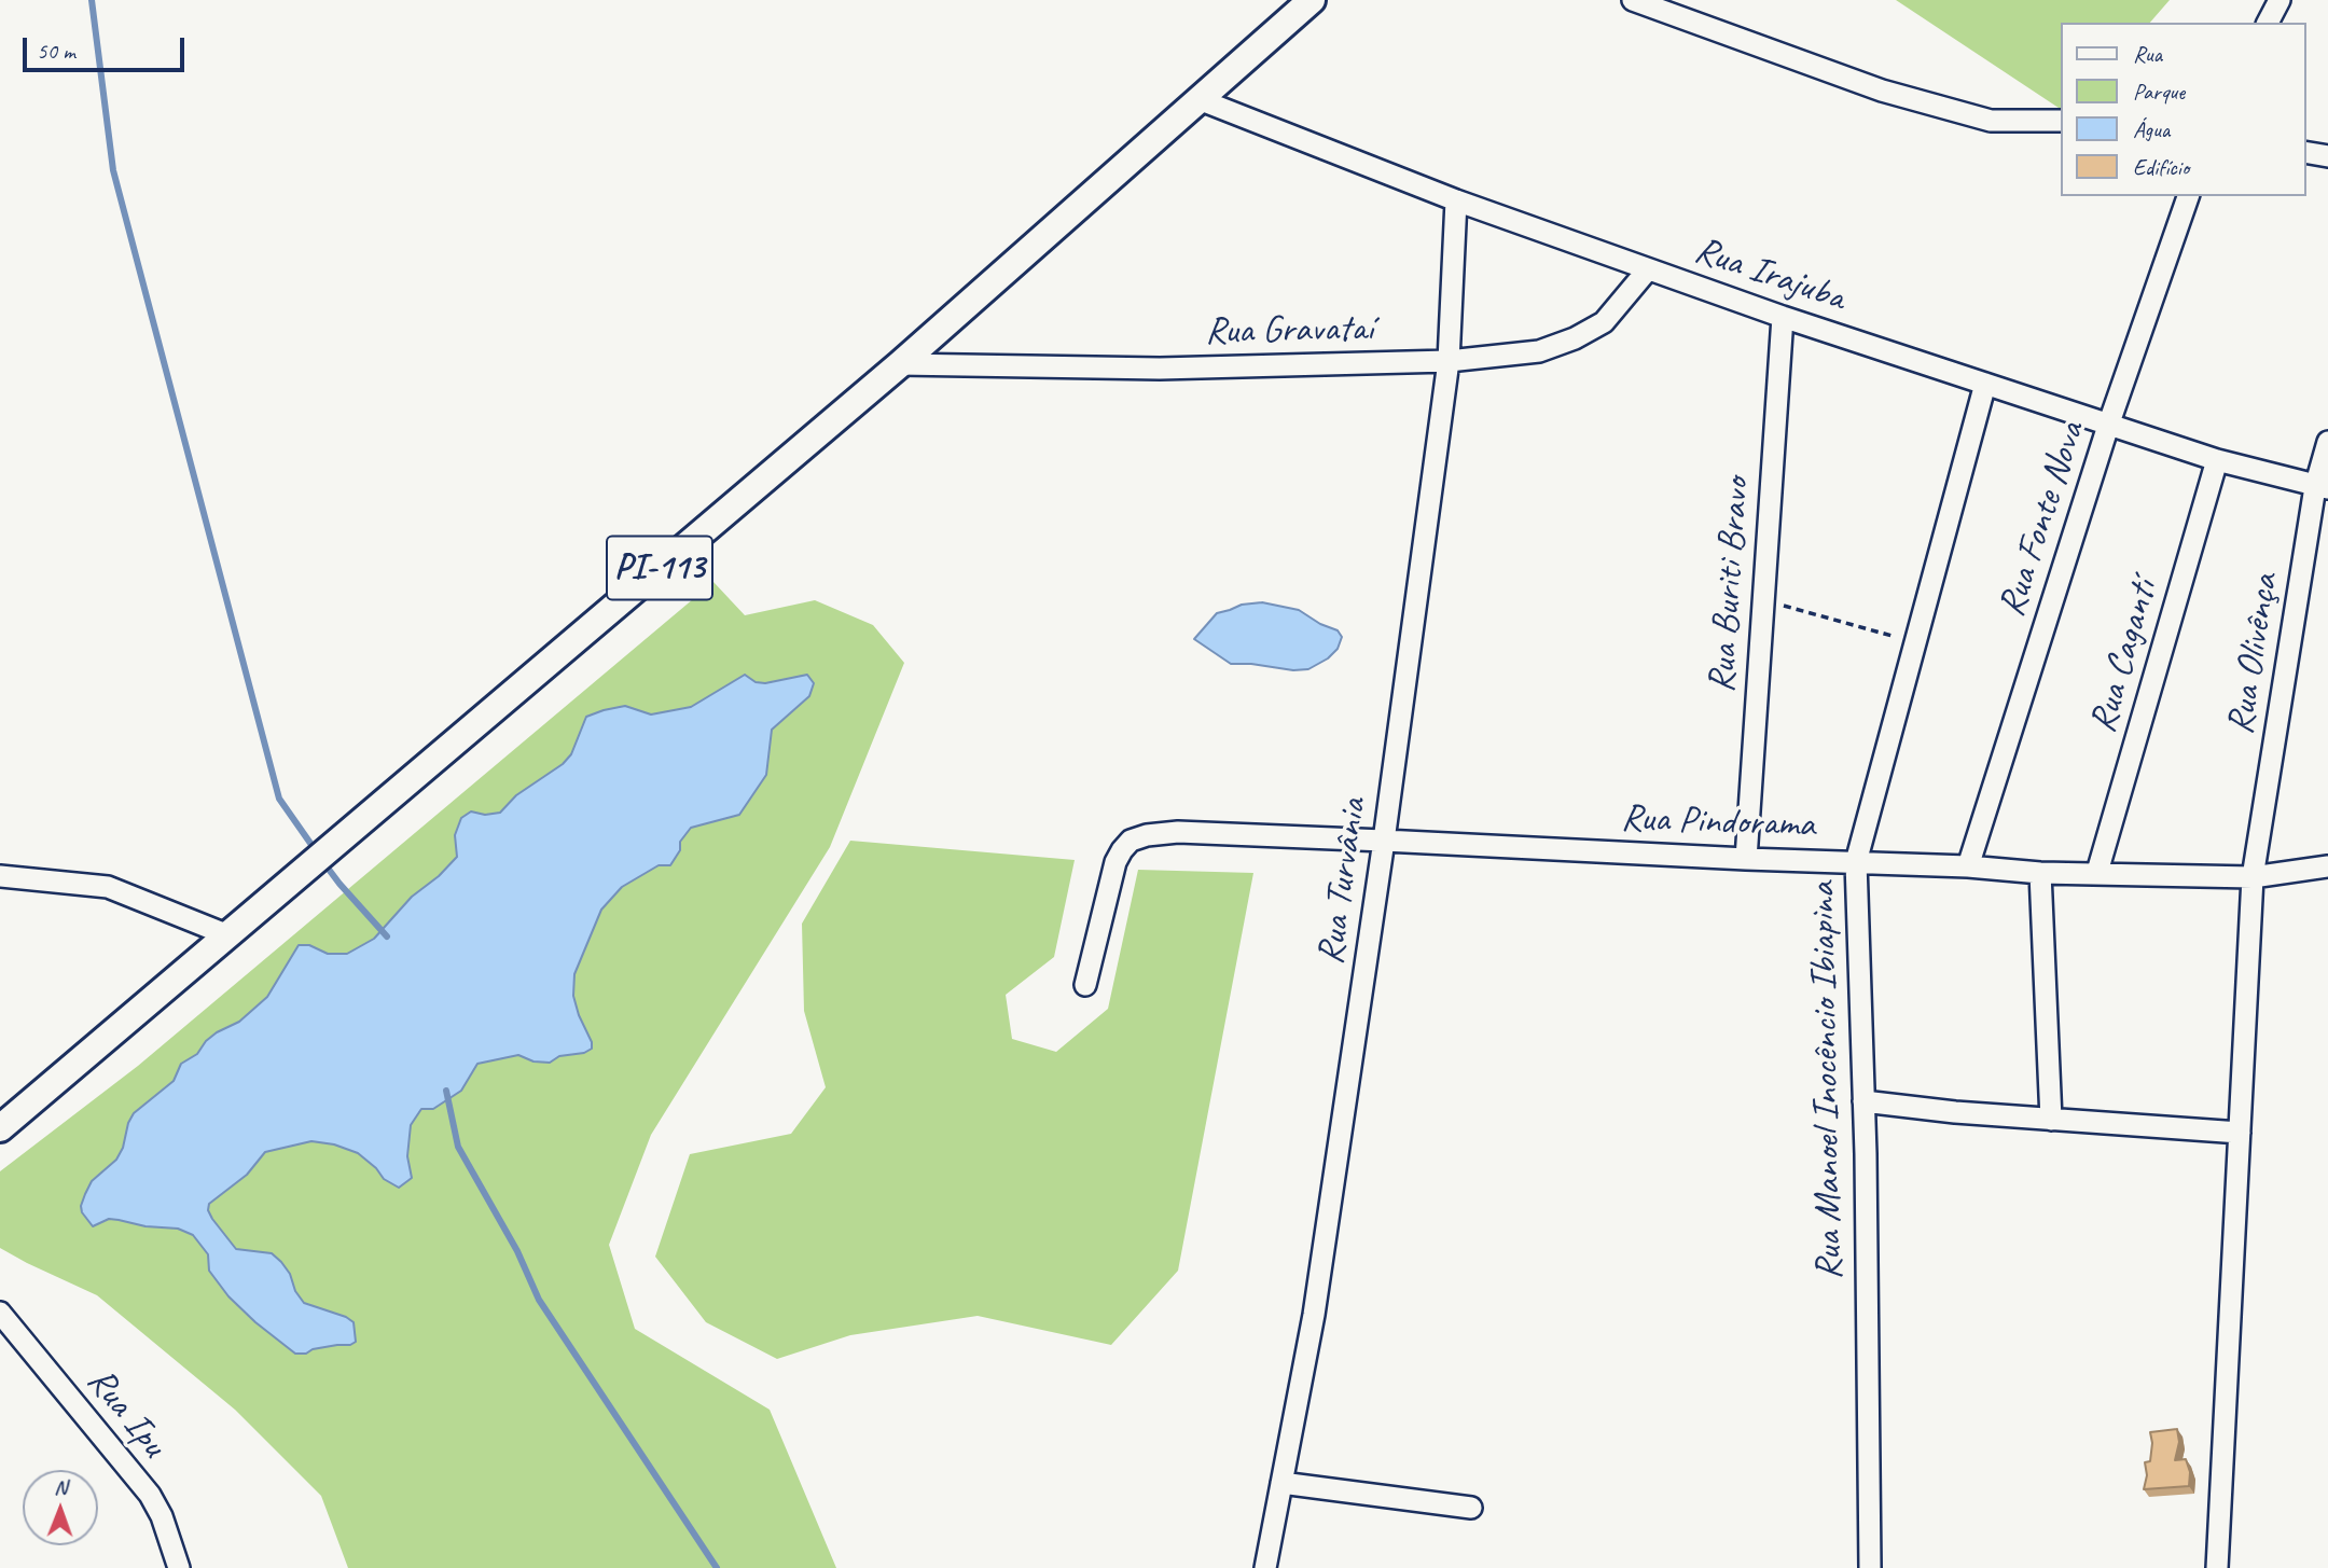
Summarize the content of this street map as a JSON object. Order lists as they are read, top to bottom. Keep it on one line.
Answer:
{"streets":{"main road":["PI-113"],"street":["Rua Irajuba","Rua Gravataí","Rua Fonte Nova","Rua Buriti Bravo","Rua Olivênça","Rua Cagantí","Rua Pindorama","Rua Turvânia","Rua Manoel Inocêncio Ibiapina","Rua Ipu"]},"crossings":[["Rua Irajuba","Rua Gravataí"],["Rua Irajuba","Rua Fonte Nova"],["Rua Irajuba","PI-113"],["Rua Irajuba","Rua Buriti Bravo"],["Rua Irajuba","Rua Olivênça"],["Rua Irajuba","Rua Cagantí"],["Rua Irajuba","Rua Turvânia"],["Rua Irajuba","Rua Manoel Inocêncio Ibiapina"],["Rua Gravataí","PI-113"],["Rua Gravataí","Rua Turvânia"],["Rua Fonte Nova","Rua Pindorama"],["Rua Buriti Bravo","Rua Pindorama"],["Rua Olivênça","Rua Pindorama"],["Rua Cagantí","Rua Pindorama"],["Rua Pindorama","Rua Turvânia"],["Rua Pindorama","Rua Manoel Inocêncio Ibiapina"]],"legend":["Rua","Parque","Água","Edifício"],"scale_bar":"50 m","north":"top"}
